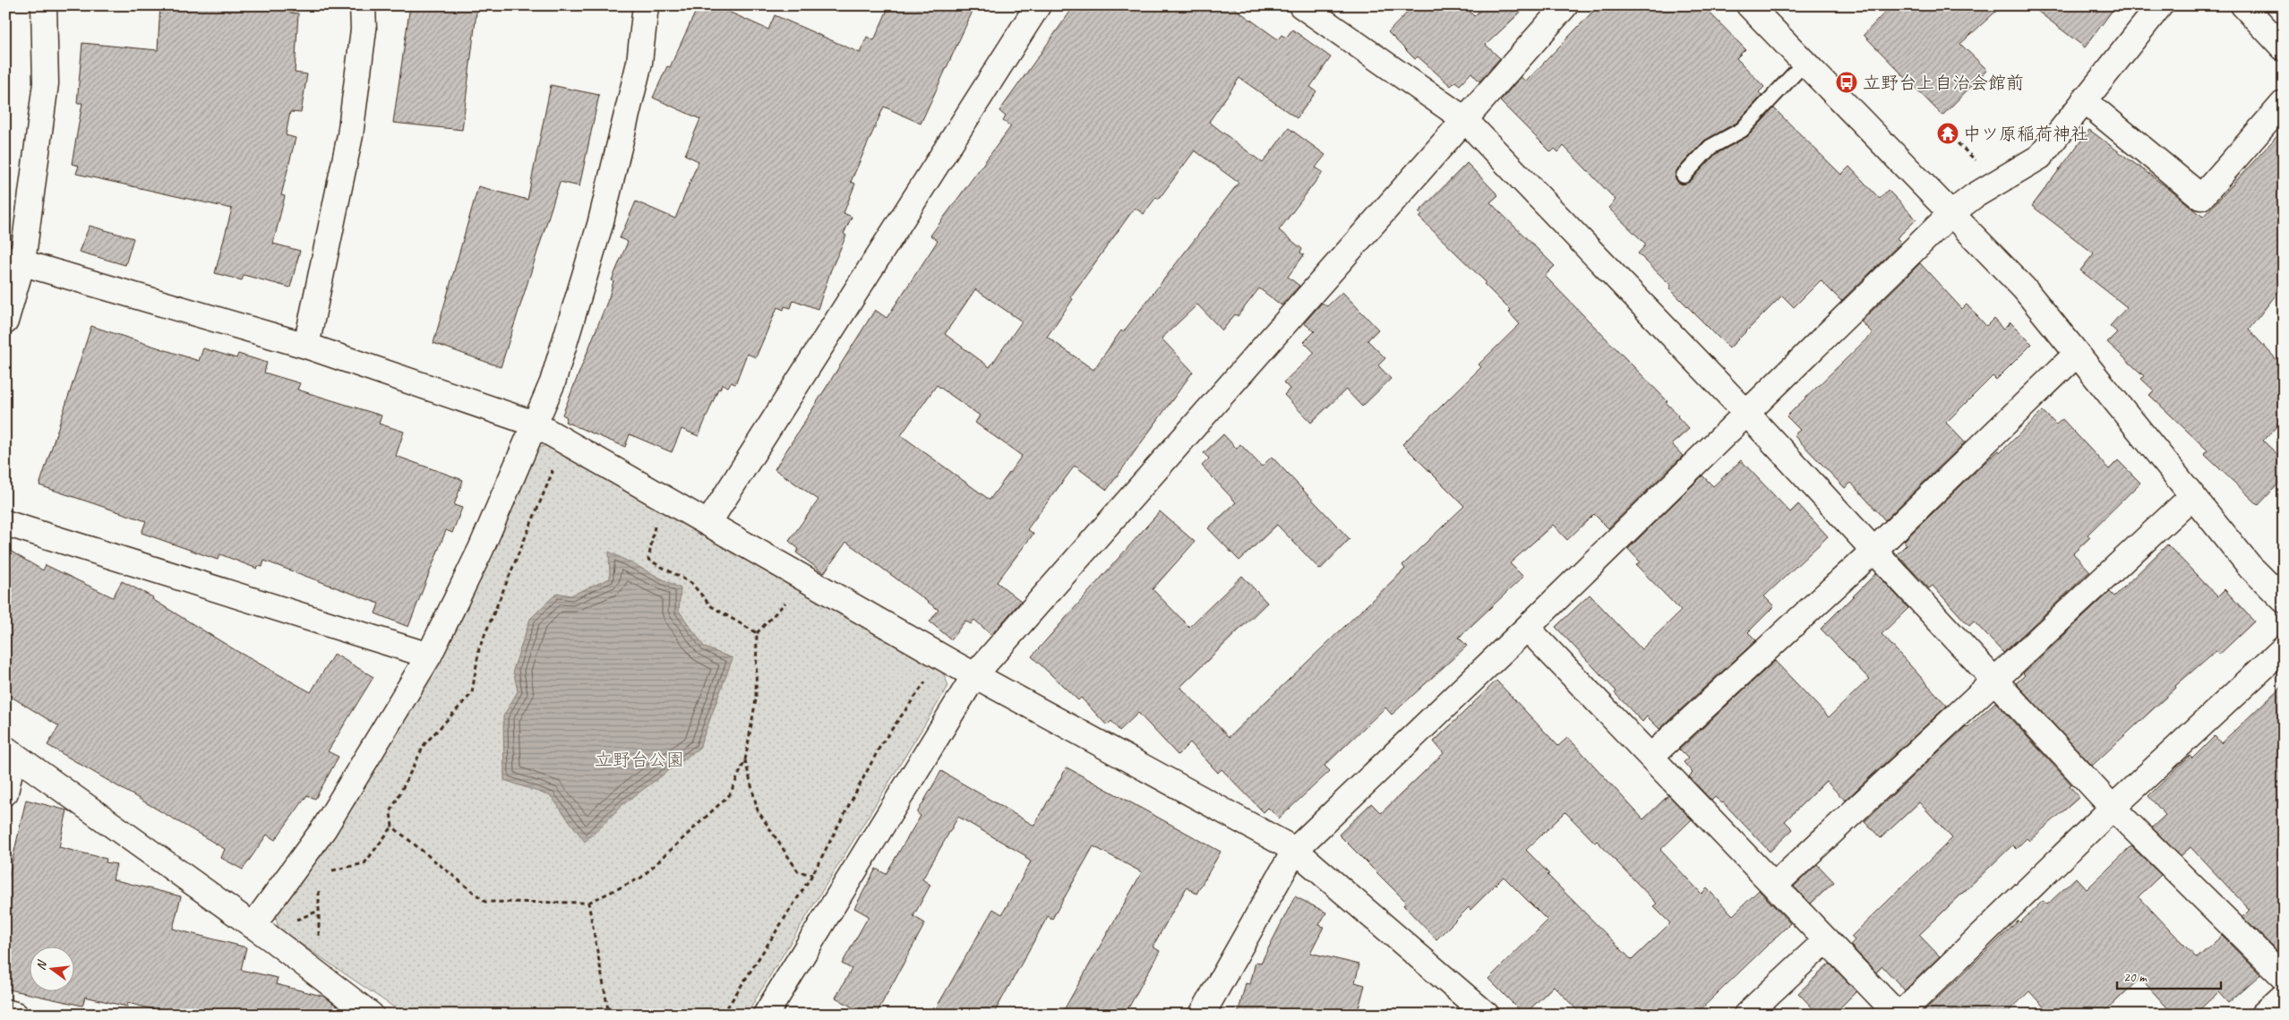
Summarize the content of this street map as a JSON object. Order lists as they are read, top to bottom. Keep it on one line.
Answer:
{"parks":["立野台公園"],"places":{"bus stop":["立野台上自治会館前"],"temple":["中ツ原稲荷神社"]},"scale_bar":"20 m","north":"left"}
